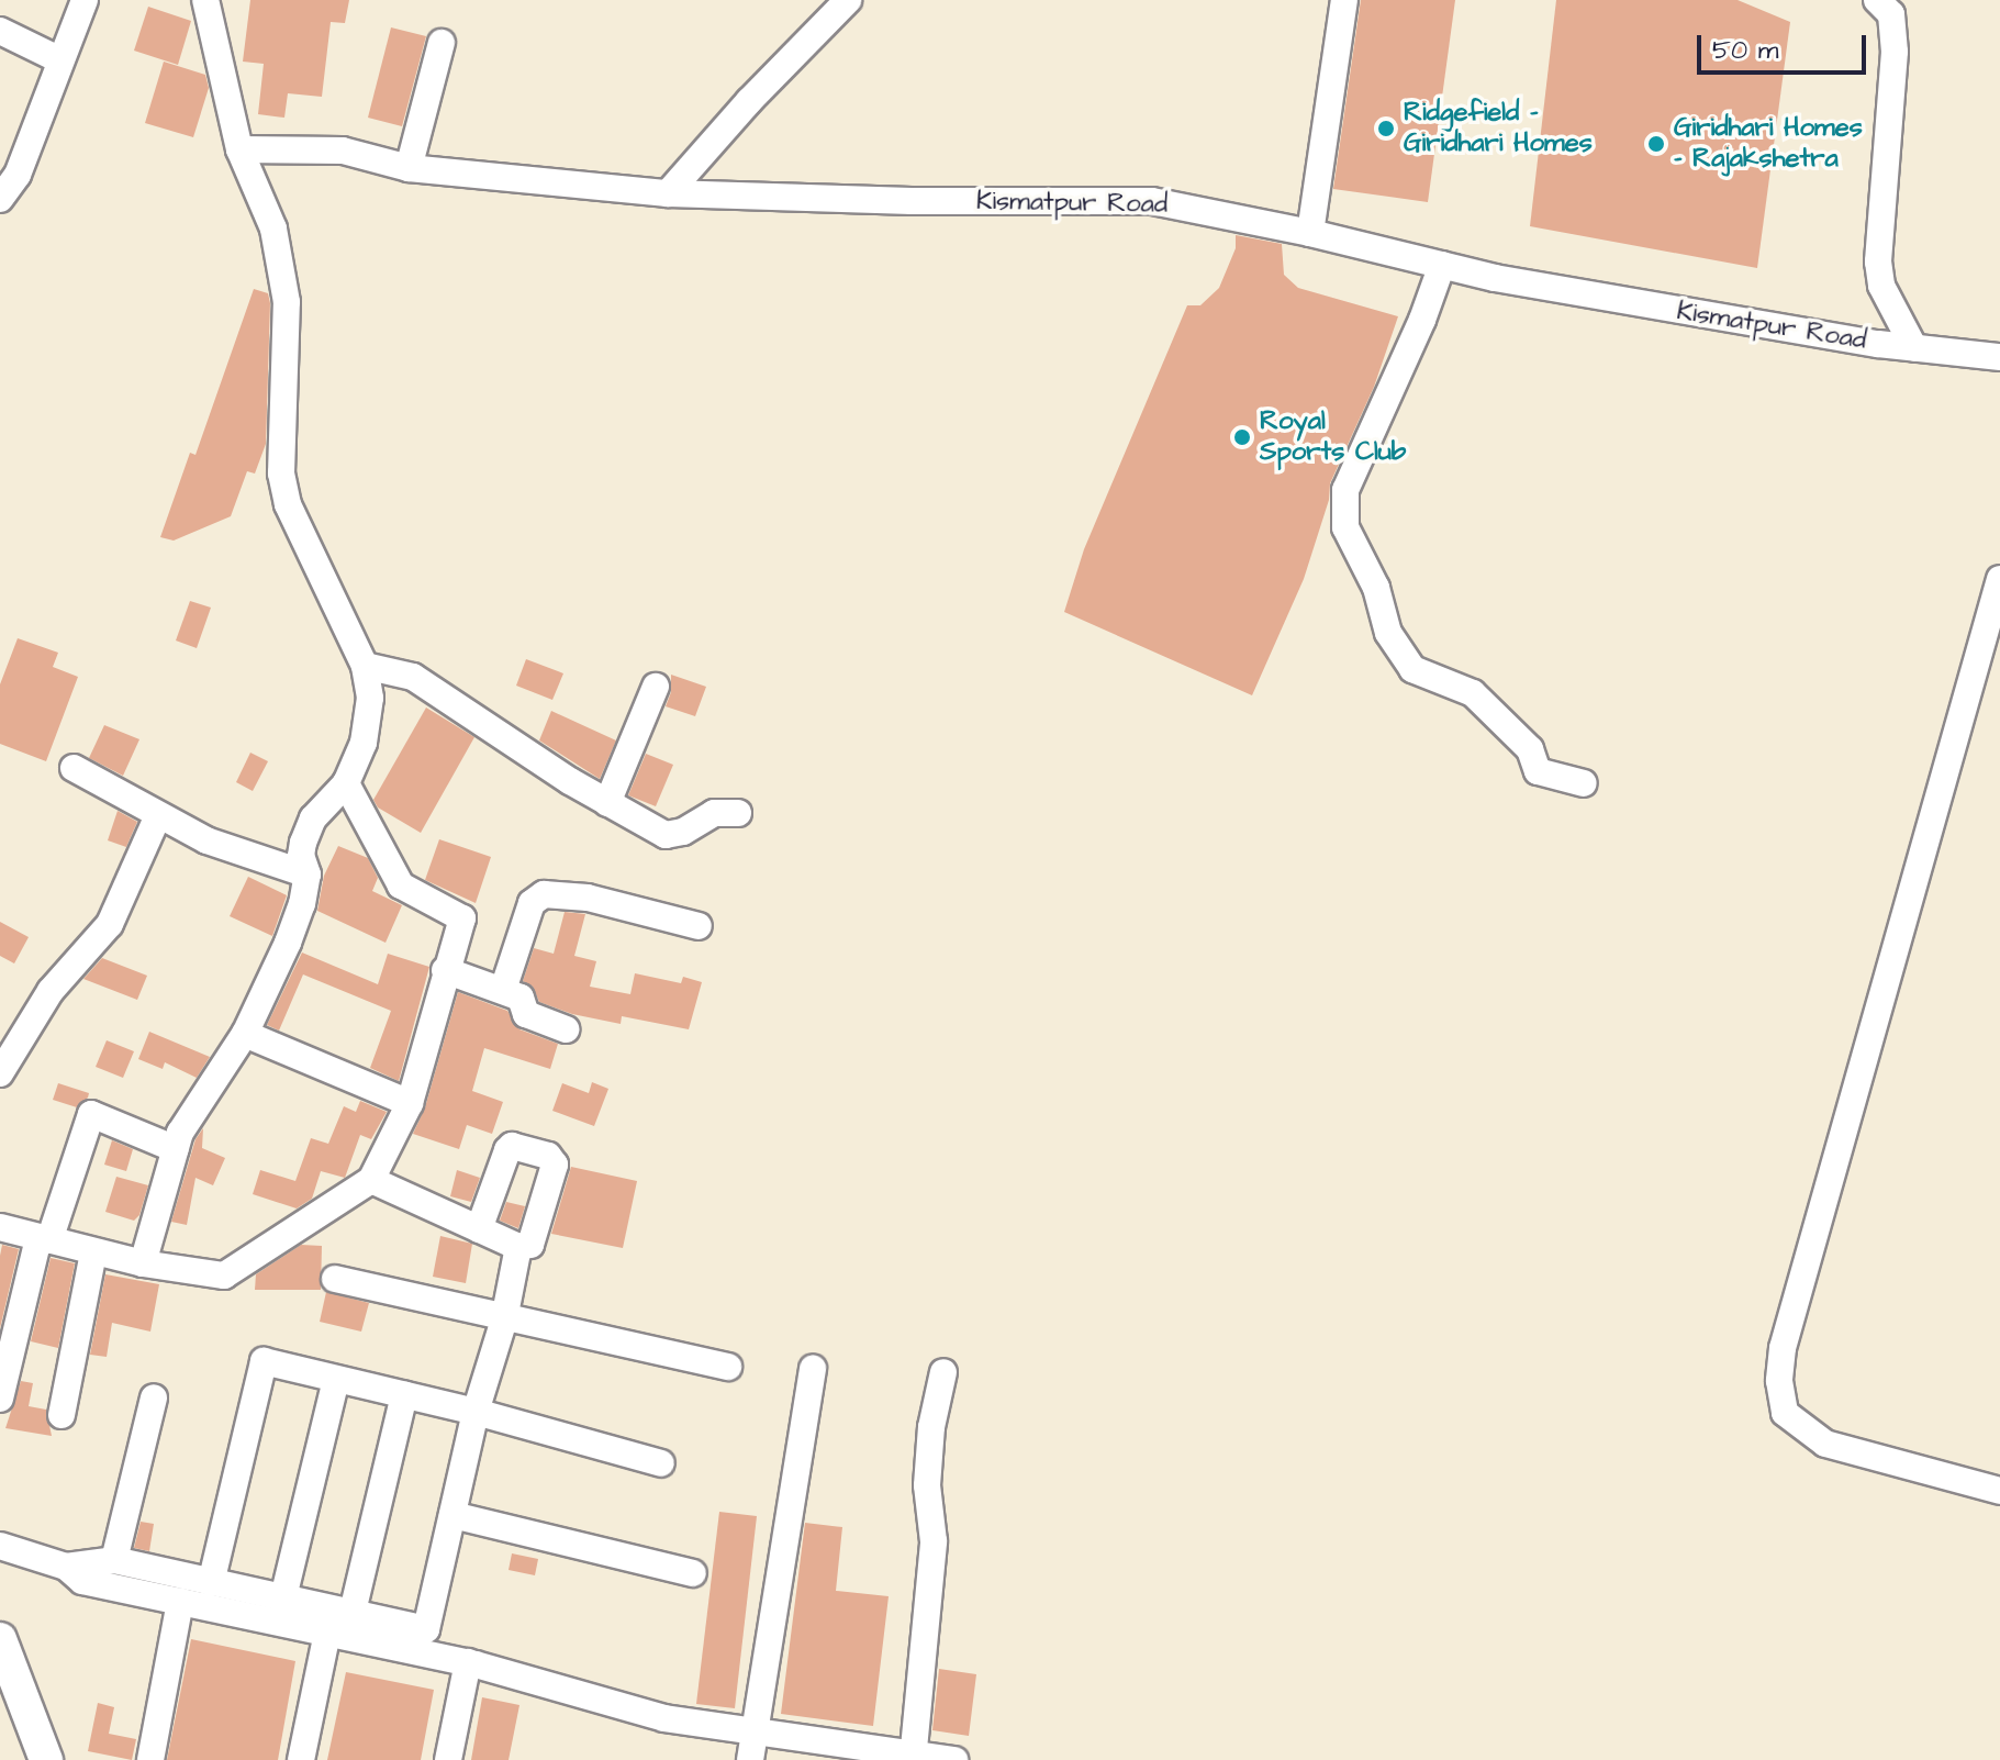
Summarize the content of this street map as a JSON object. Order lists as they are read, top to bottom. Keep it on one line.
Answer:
{"streets":{"street":["Kismatpur Road"]},"places":["Ridgefield - Giridhari Homes","Giridhari Homes - Rajakshetra","Royal Sports Club"],"scale_bar":"50 m"}
